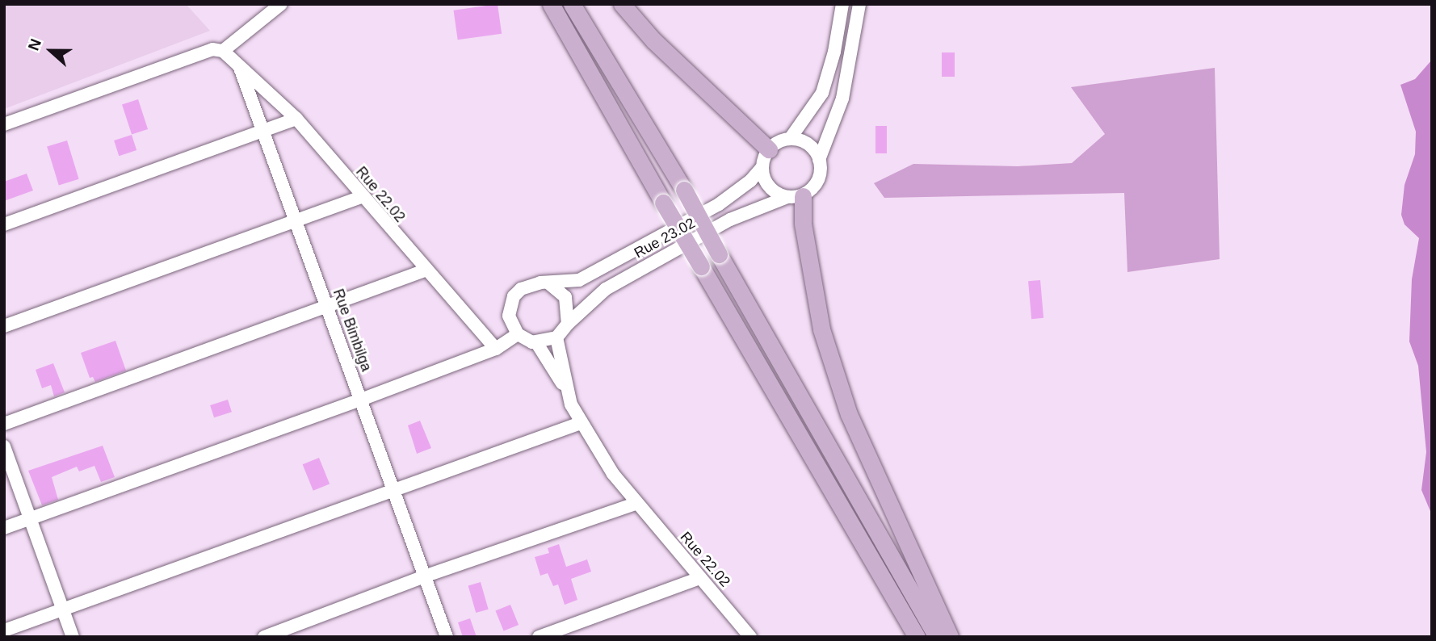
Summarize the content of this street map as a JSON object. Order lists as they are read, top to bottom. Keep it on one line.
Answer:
{"streets":{"street":["Rue 22.02","Rue 23.02","Rue Bimbilga"]},"crossings":[["Rue 22.02","Rue Bimbilga"]],"north":"left"}
